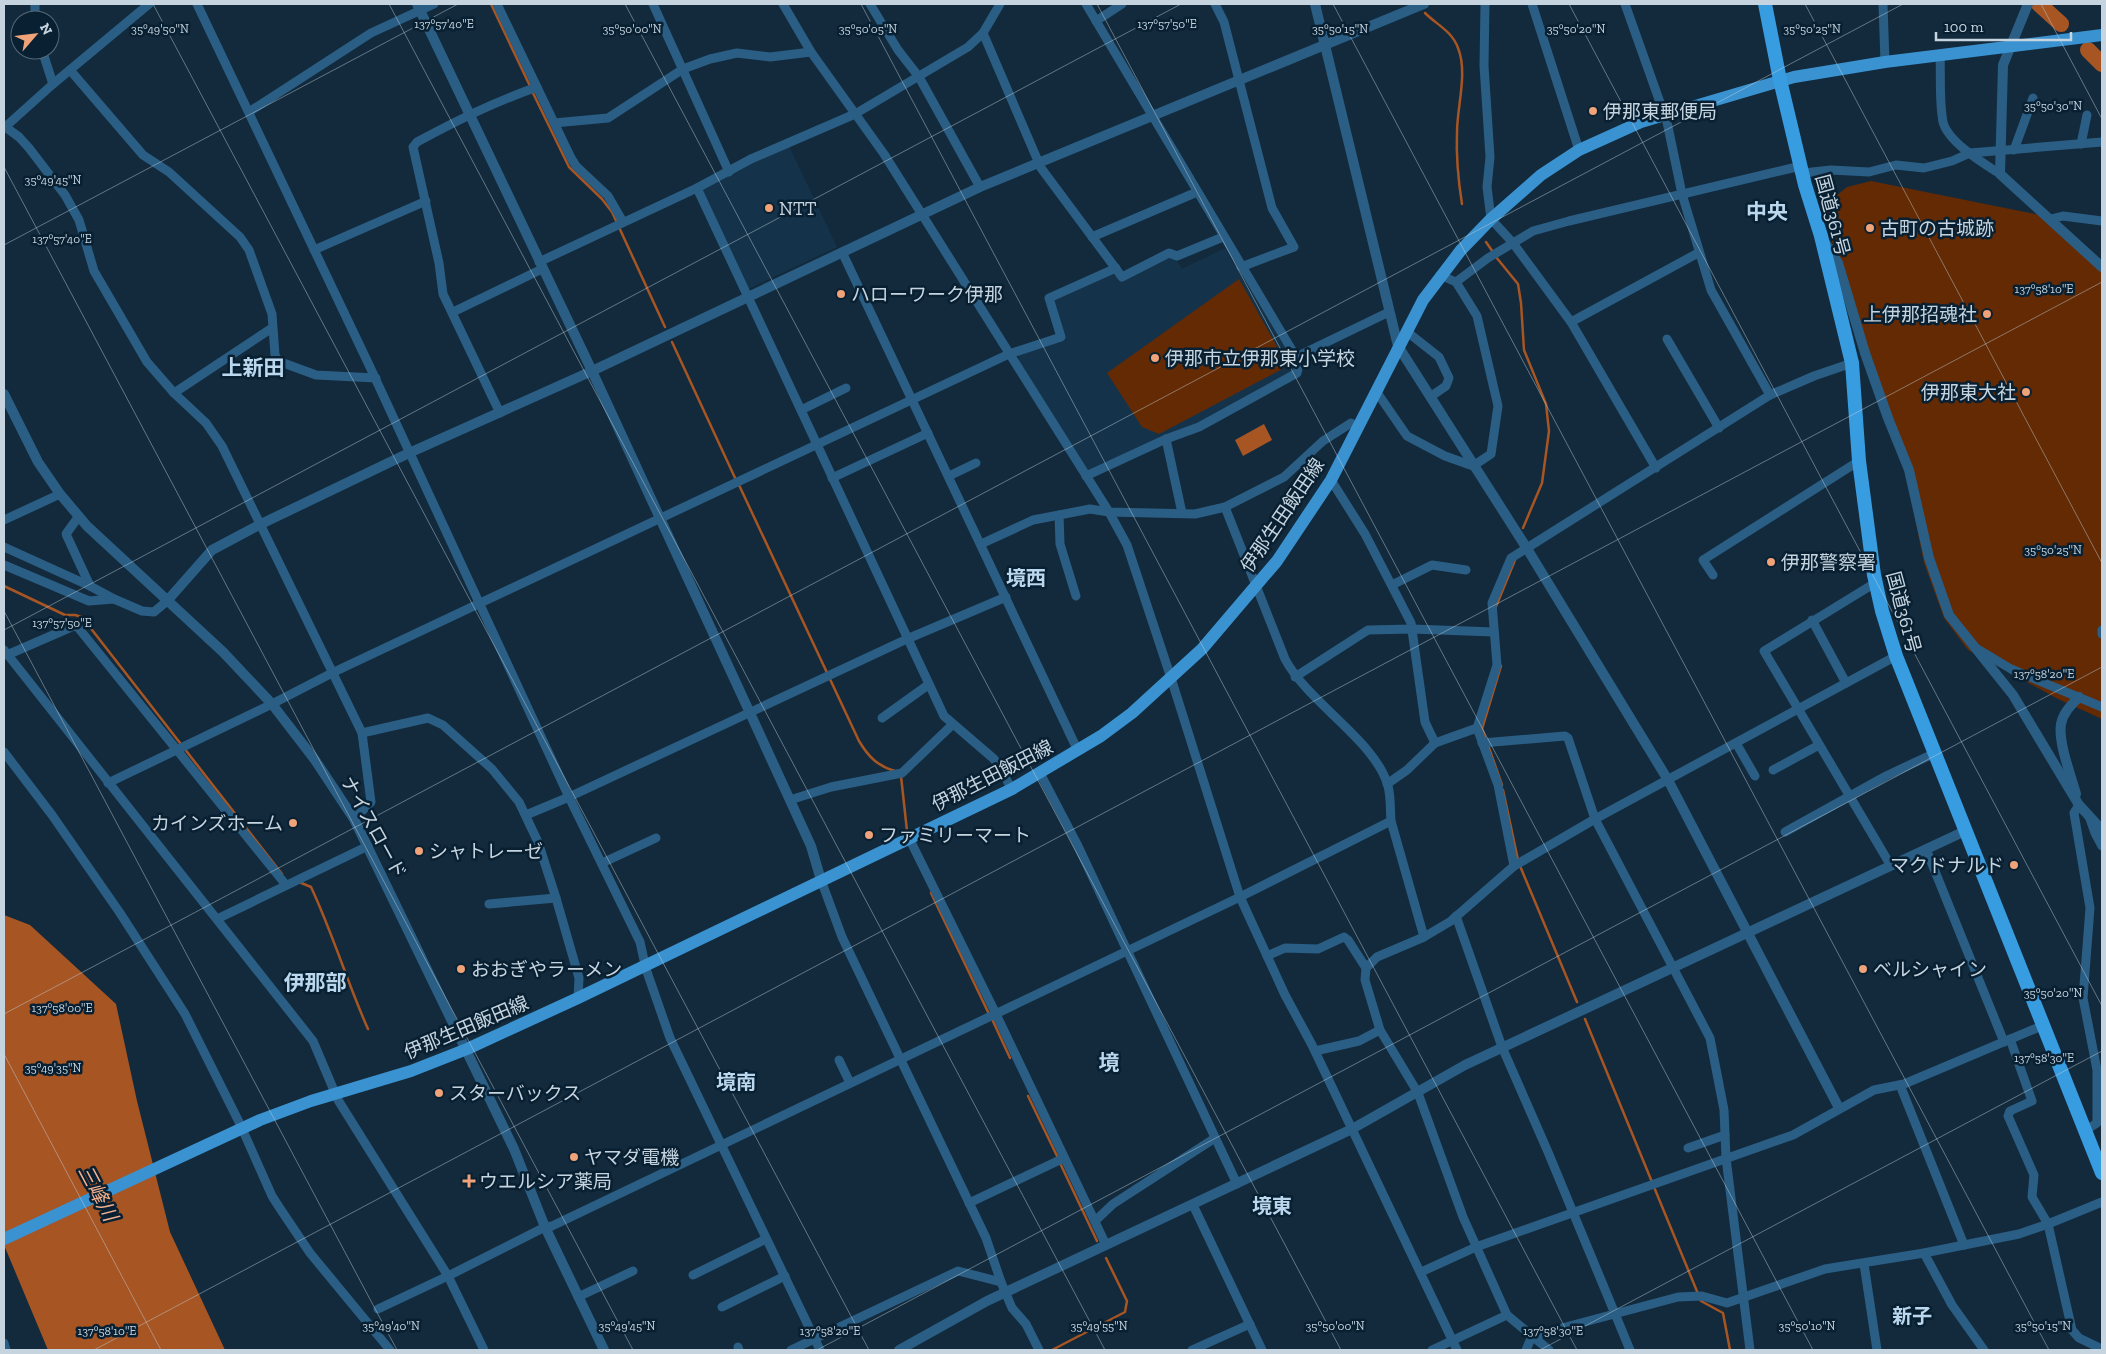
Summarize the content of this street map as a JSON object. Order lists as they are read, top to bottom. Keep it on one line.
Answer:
{"streets":{"highway":["国道361号"],"main road":["伊那生田飯田線"],"street":["ナイスロード"]},"crossings":[["国道361号","伊那生田飯田線"],["伊那生田飯田線","ナイスロード"]],"districts":["中央","上新田","境西","伊那部","境","境南","境東","新子"],"water":["三峰川"],"places":{"other":["伊那東郵便局","NTT","古町の古城跡","ハローワーク伊那","上伊那招魂社","伊那市立伊那東小学校","伊那東大社","伊那警察署","カインズホーム","ファミリーマート","シャトレーゼ","マクドナルド","おおぎやラーメン","ベルシャイン","スターバックス","ヤマダ電機"],"health":["ウエルシア薬局"]},"scale_bar":"100 m","north":"top right","coordinates":["137°57'40\"E","137°57'50\"E","35°49'50\"N","35°50'00\"N","35°50'05\"N","35°50'15\"N","35°50'20\"N","35°50'25\"N","35°50'30\"N","35°49'45\"N","137°58'10\"E","137°58'20\"E","137°58'00\"E","137°58'30\"E","35°49'35\"N","35°49'40\"N","35°49'55\"N","35°50'10\"N"]}
